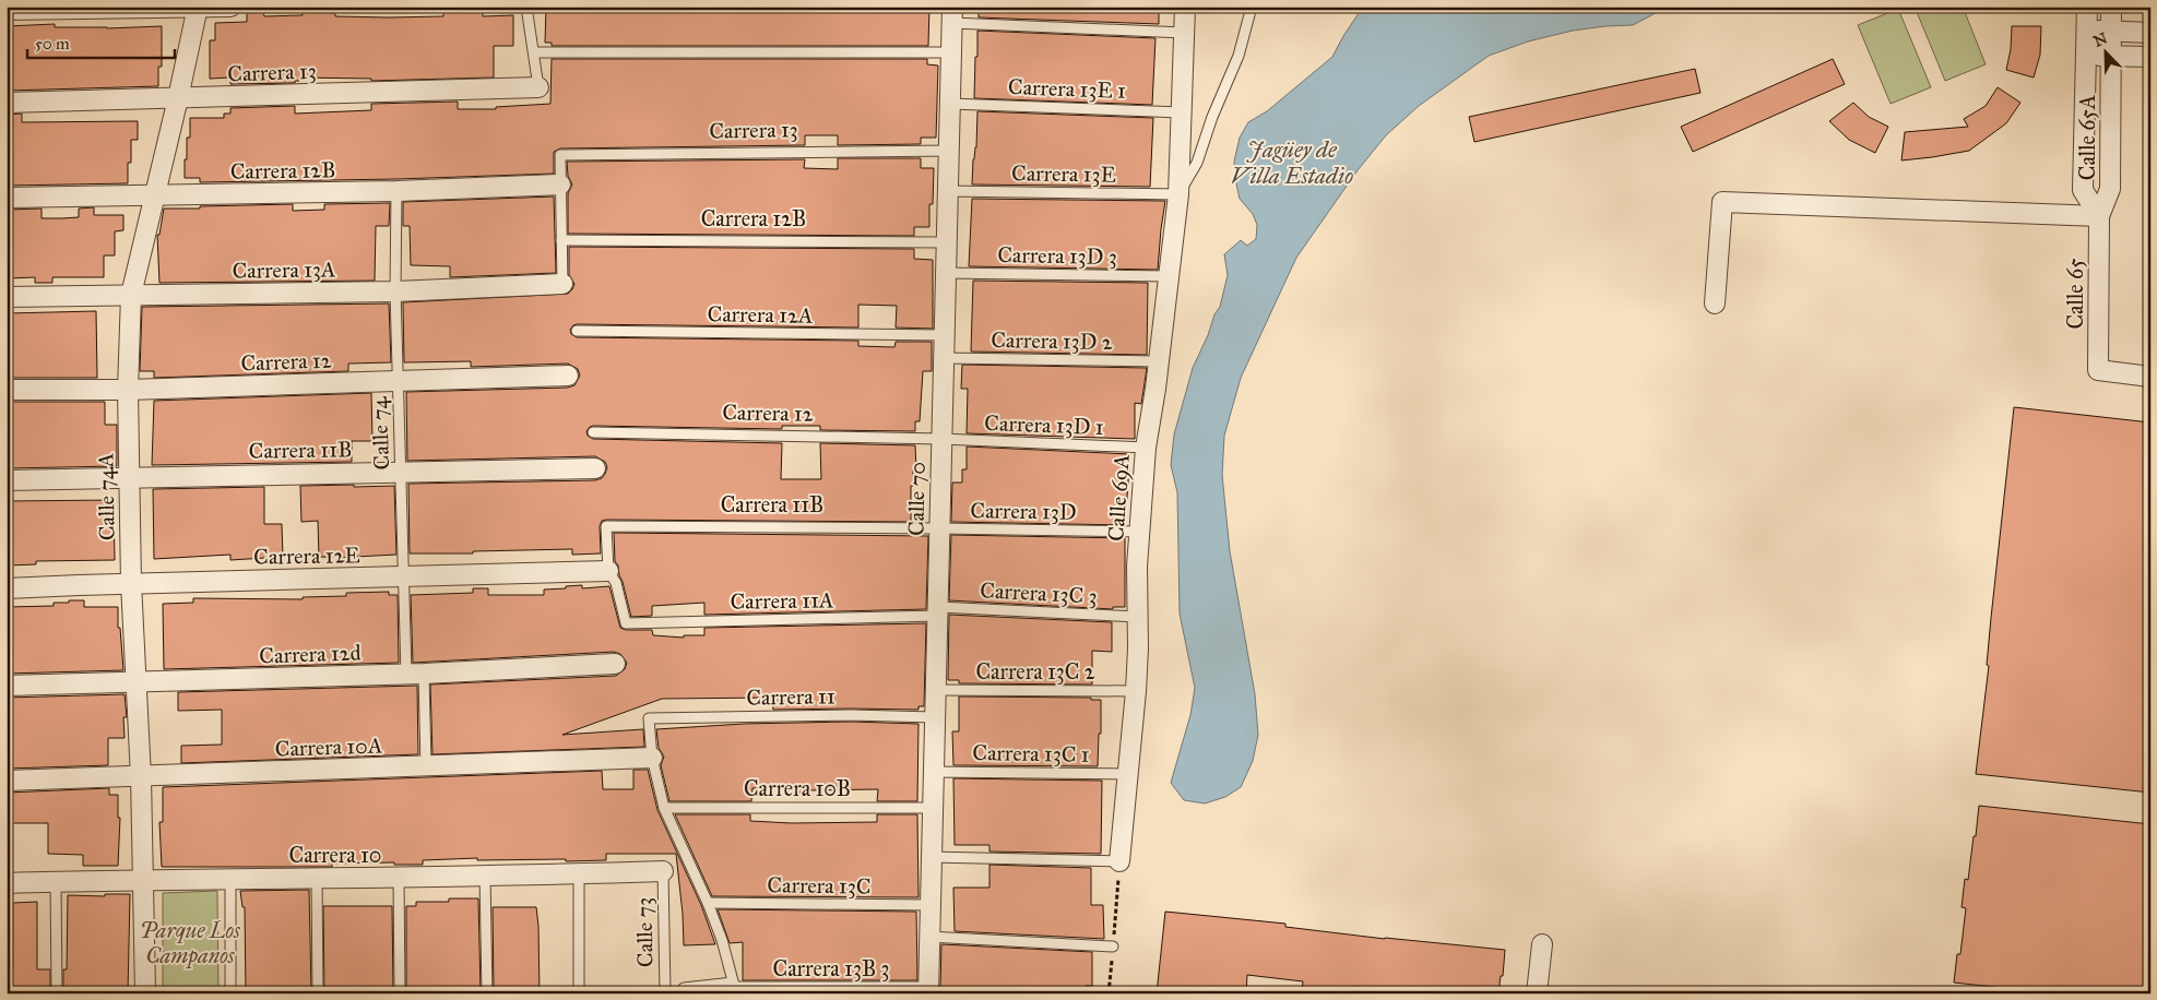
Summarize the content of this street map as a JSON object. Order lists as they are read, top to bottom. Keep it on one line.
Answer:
{"streets":{"street":["Carrera 13","Calle 65A","Carrera 12B","Carrera 13A","Calle 65","Carrera 12","Carrera 11B","Calle 74A","Calle 69A","Calle 70","Carrera 12E","Carrera 12d","Carrera 10A","Carrera 10"],"lane":["Carrera 13E 1","Carrera 13E","Carrera 13D 3","Carrera 12A","Carrera 13D 2","Carrera 13D 1","Calle 74","Carrera 13D","Carrera 13C 3","Carrera 11A","Carrera 13C 2","Carrera 11","Carrera 13C 1","Carrera 10B","Carrera 13C","Calle 73","Carrera 13B 3"]},"crossings":[["Carrera 13","Carrera 12B"],["Carrera 13","Calle 74A"],["Carrera 13","Calle 70"],["Carrera 13E 1","Calle 69A"],["Carrera 13E 1","Calle 70"],["Calle 65A","Calle 65"],["Carrera 12B","Calle 74"],["Carrera 12B","Calle 74A"],["Carrera 12B","Calle 70"],["Carrera 13E","Calle 69A"],["Carrera 13E","Calle 70"],["Carrera 13D 3","Calle 69A"],["Carrera 13D 3","Calle 70"],["Carrera 13A","Calle 74"],["Carrera 13A","Calle 74A"],["Carrera 12A","Calle 70"],["Carrera 13D 2","Calle 69A"],["Carrera 13D 2","Calle 70"],["Carrera 12","Carrera 13D 1"],["Carrera 12","Calle 74"],["Carrera 12","Calle 74A"],["Carrera 12","Calle 70"],["Carrera 13D 1","Calle 69A"],["Carrera 13D 1","Calle 70"],["Calle 74","Carrera 11B"],["Calle 74","Carrera 12E"],["Calle 74","Carrera 12d"],["Calle 74","Carrera 10A"],["Carrera 11B","Calle 74A"],["Carrera 11B","Calle 70"],["Carrera 11B","Carrera 13D"],["Carrera 11B","Carrera 12E"],["Carrera 11B","Carrera 11A"],["Calle 74A","Carrera 12E"],["Calle 74A","Carrera 12d"],["Calle 74A","Carrera 10A"],["Calle 74A","Carrera 10"],["Calle 69A","Carrera 13D"],["Calle 69A","Carrera 13C 3"],["Calle 69A","Carrera 13C 2"],["Calle 69A","Carrera 13C 1"],["Calle 70","Carrera 13D"],["Calle 70","Carrera 13C 3"],["Calle 70","Carrera 11A"],["Calle 70","Carrera 13C 2"],["Calle 70","Carrera 11"],["Calle 70","Carrera 13C 1"],["Calle 70","Carrera 10B"],["Calle 70","Carrera 13C"],["Calle 70","Carrera 13B 3"],["Carrera 12E","Carrera 11A"],["Carrera 13C 3","Carrera 11A"],["Carrera 11","Carrera 10A"],["Carrera 10","Calle 73"]],"water":["Jagüey de Villa Estadio"],"parks":["Parque Los Campanos"],"scale_bar":"50 m","north":"top left"}
